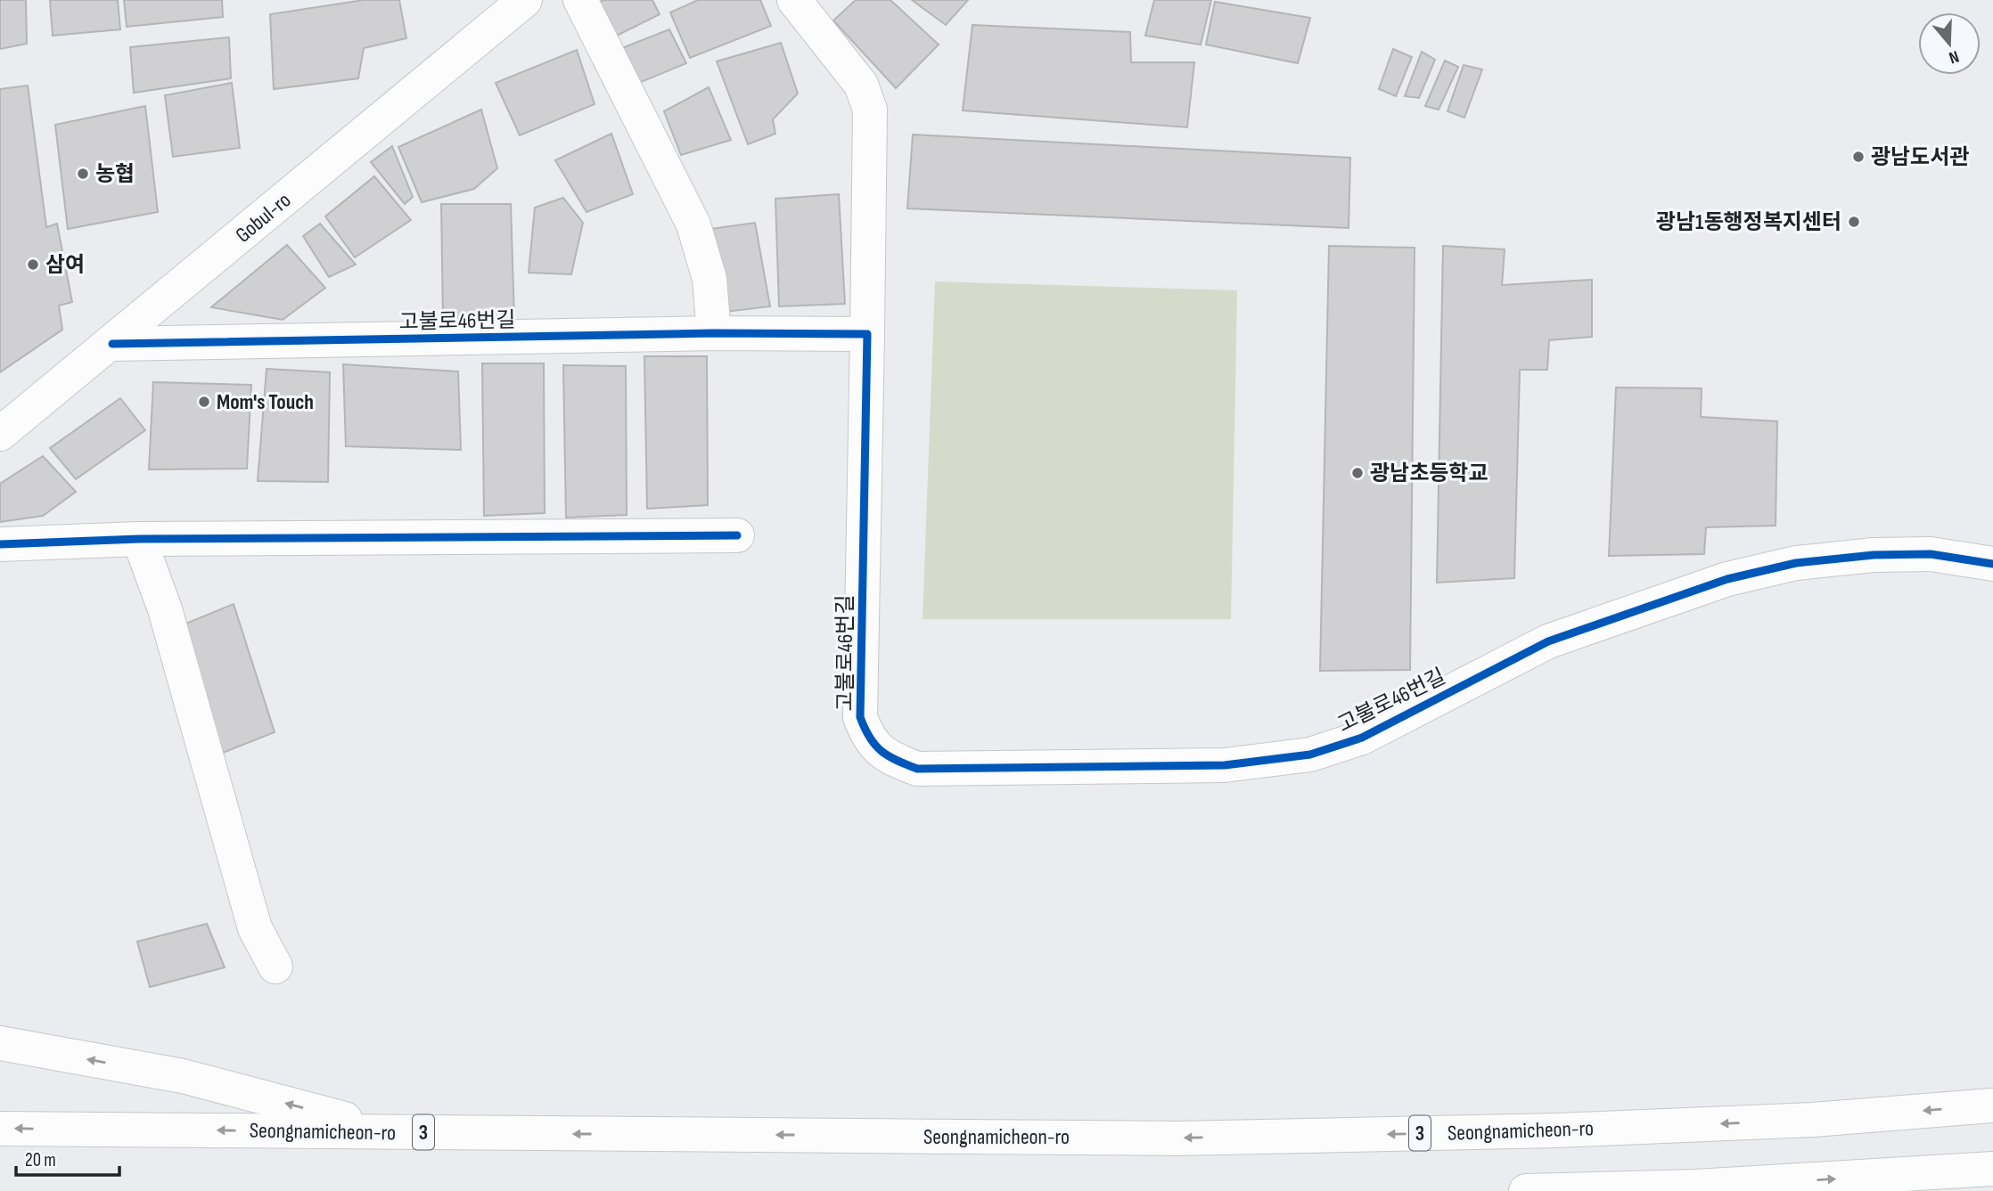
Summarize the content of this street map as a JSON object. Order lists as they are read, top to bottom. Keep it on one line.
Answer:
{"streets":{"main road":["Gobul-ro","고불로46번길","Seongnamicheon-ro","3"]},"crossings":[["Gobul-ro","고불로46번길"]],"places":["광남도서관","농협","광남1동행정복지센터","삼여","Mom's Touch","광남초등학교"],"scale_bar":"20 m","north":"bottom"}
